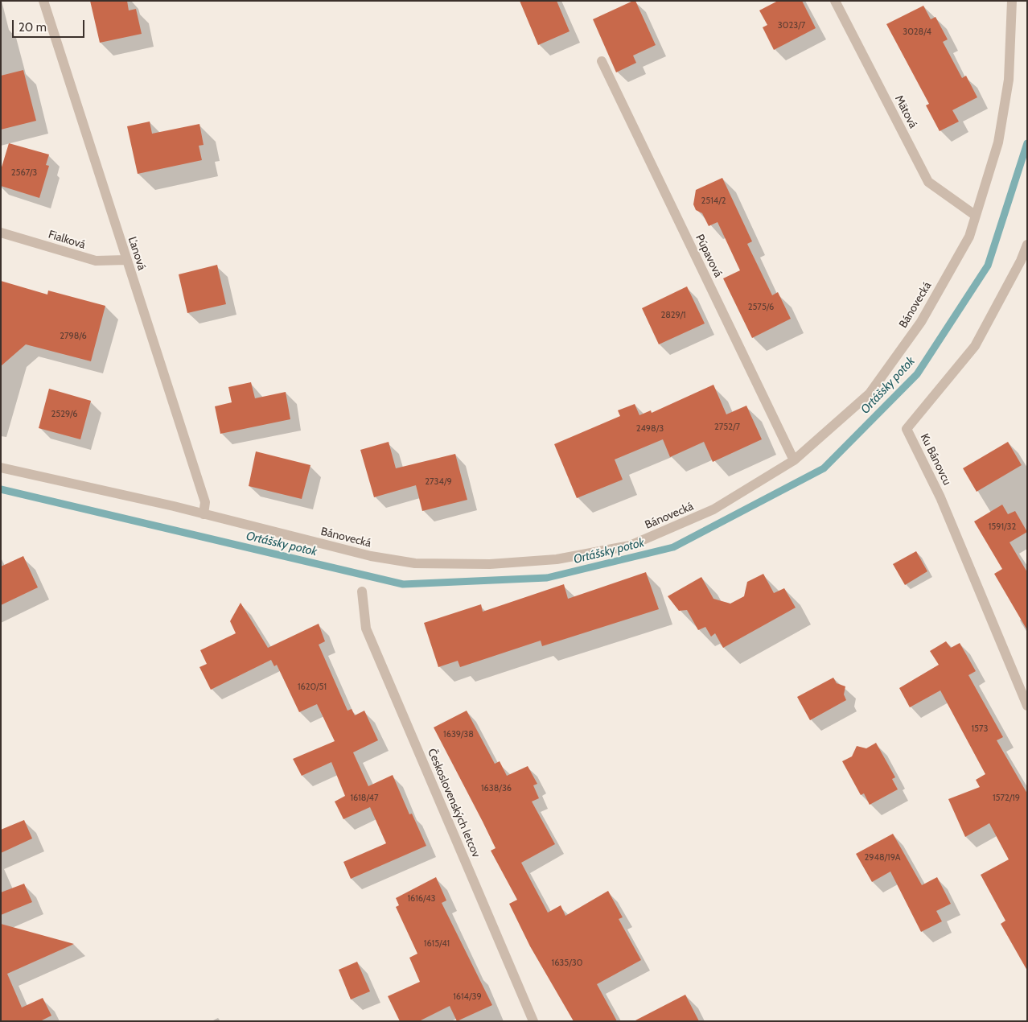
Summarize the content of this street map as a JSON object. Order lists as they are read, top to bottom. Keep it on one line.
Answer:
{"streets":{"street":["Mätová","Fialková","Ľanová","Púpavová","Bánovecká","Ku Bánovcu","Československých letcov"]},"crossings":[["Mätová","Bánovecká"],["Fialková","Ľanová"],["Ľanová","Bánovecká"],["Púpavová","Bánovecká"]],"water":["Ortášsky potok"],"house_numbers":["3023/7","3028/4","2567/3","2514/2","2575/6","2829/1","2798/6","2529/6","2752/7","2498/3","2734/9","1591/32","1620/51","1573","1639/38","1638/36","1618/47","1572/19","2948/19A","1616/43","1615/41","1635/30","1614/39"],"scale_bar":"20 m"}
